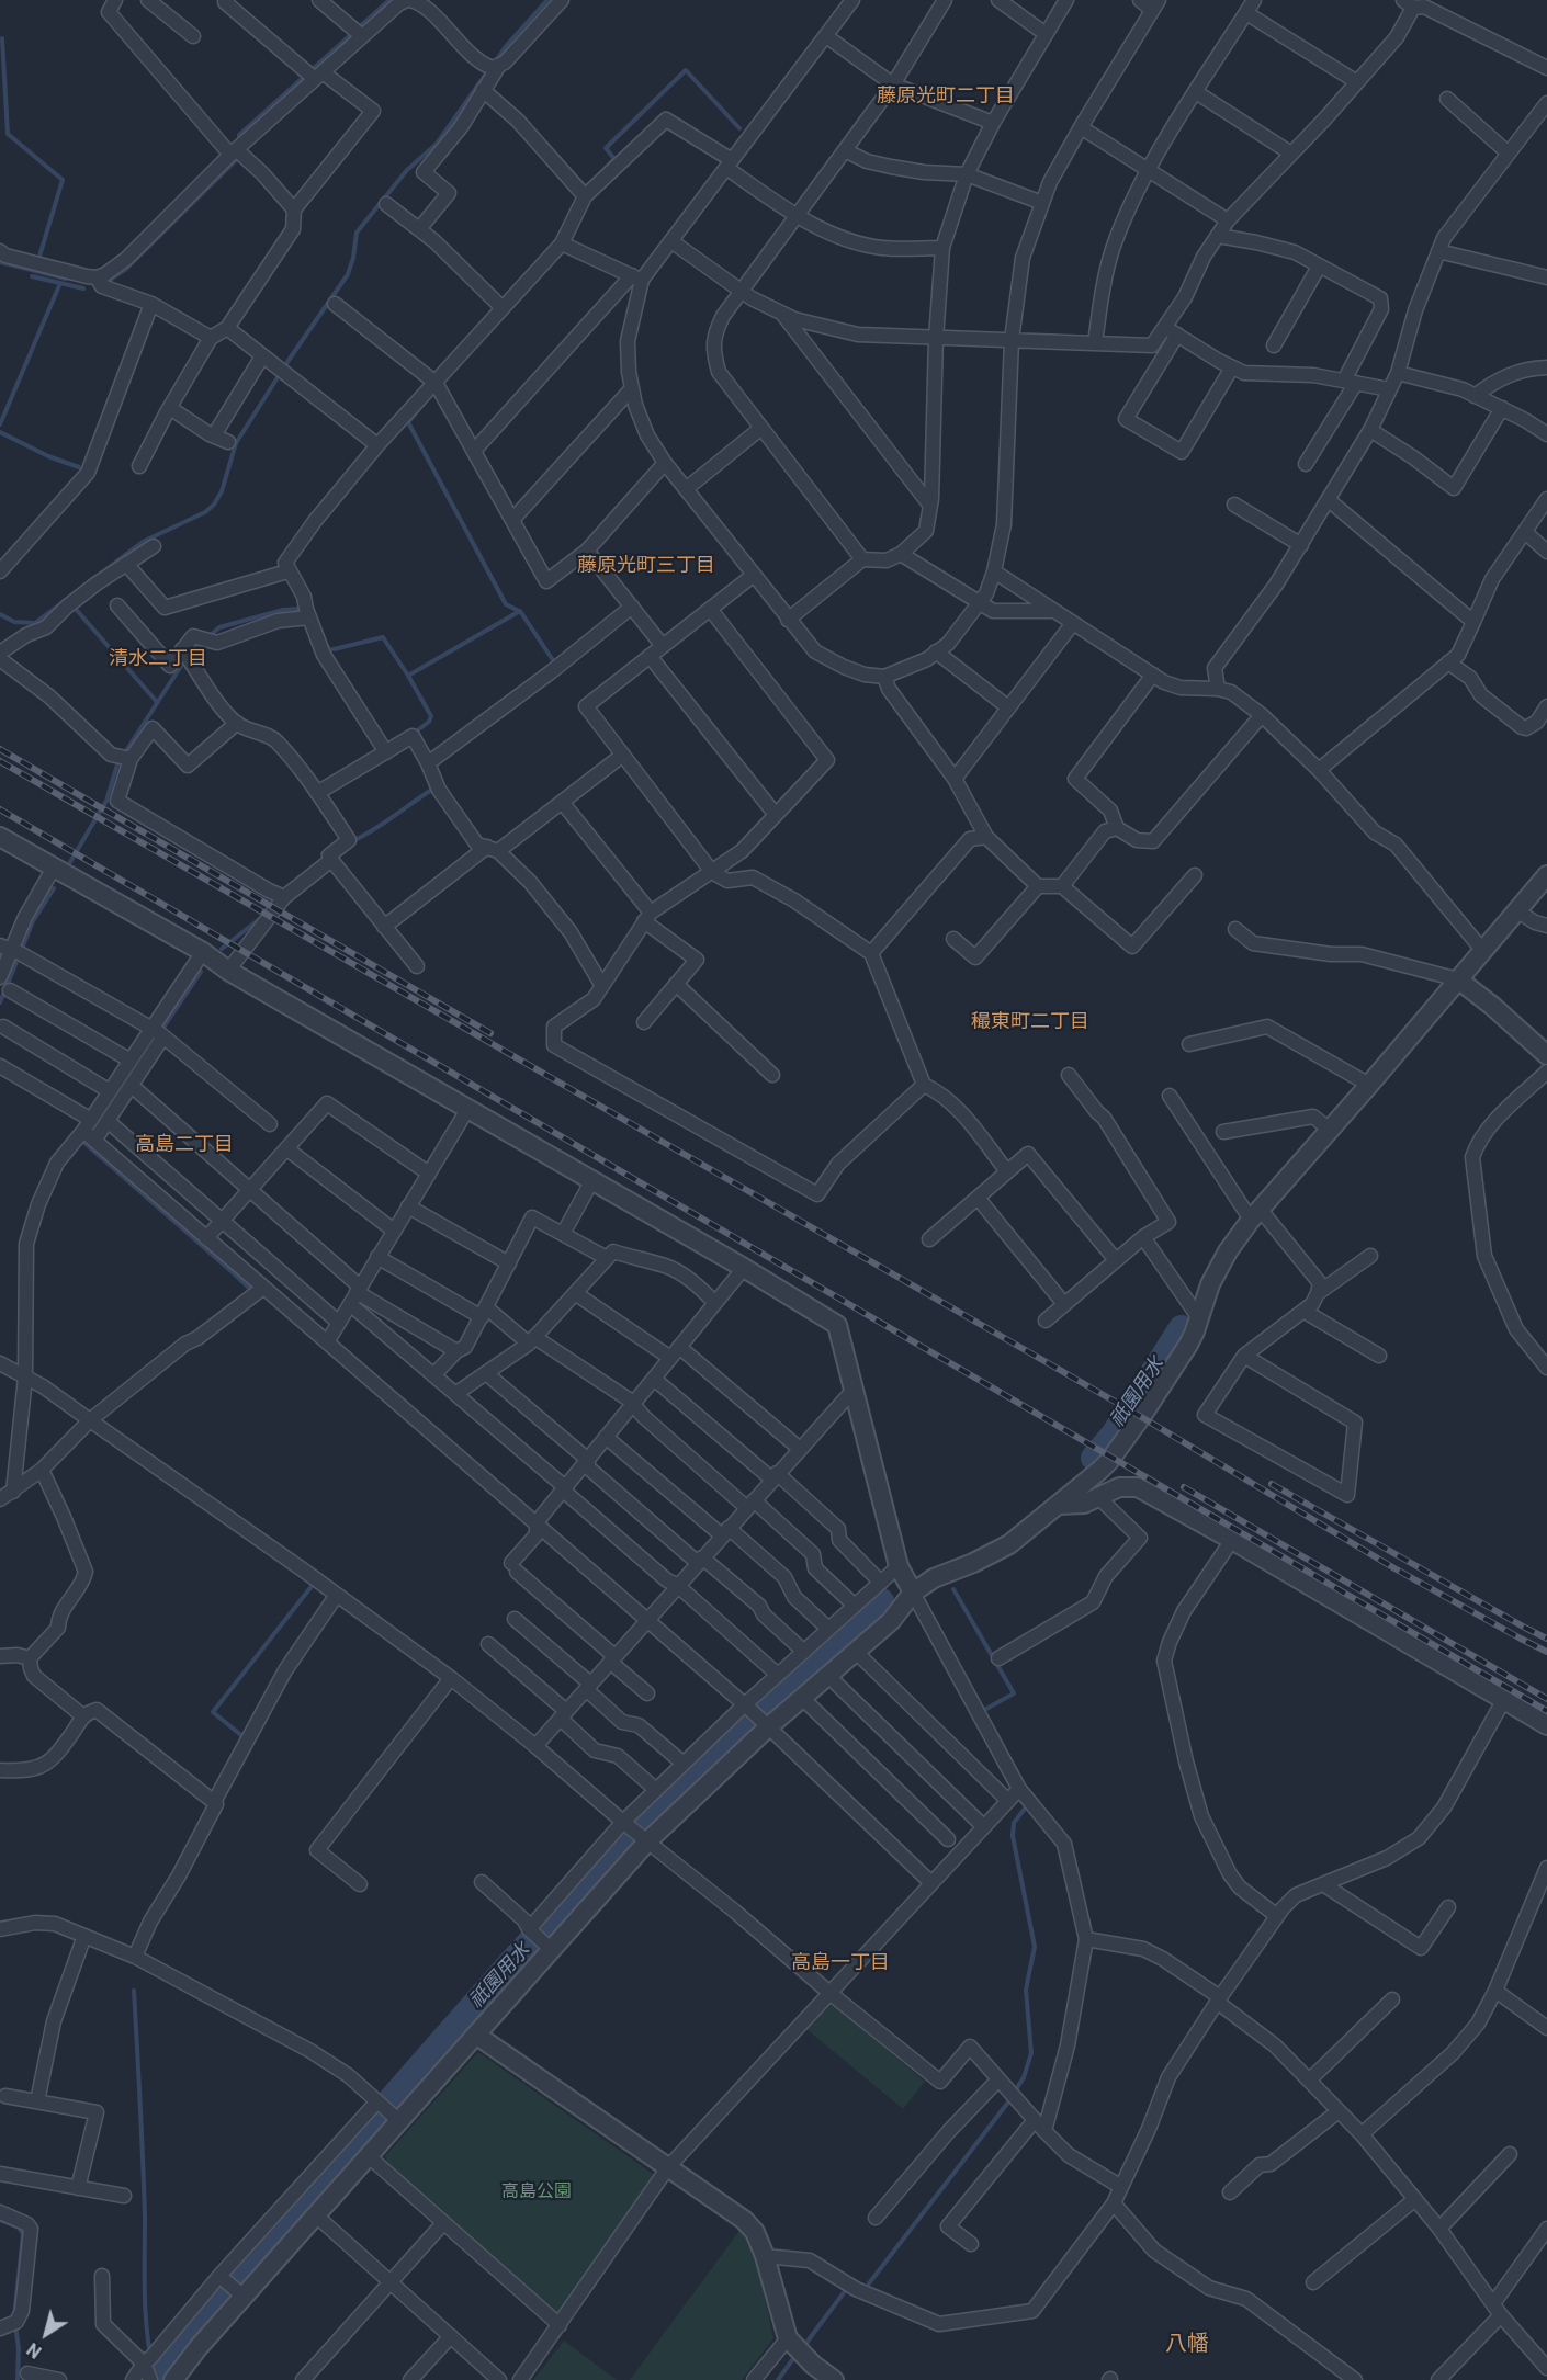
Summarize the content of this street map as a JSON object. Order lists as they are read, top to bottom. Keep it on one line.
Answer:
{"districts":["藤原光町二丁目","藤原光町三丁目","清水二丁目","穝東町二丁目","高島二丁目","高島一丁目","八幡"],"water":["祇園用水"],"parks":["高島公園"],"north":"bottom left"}
